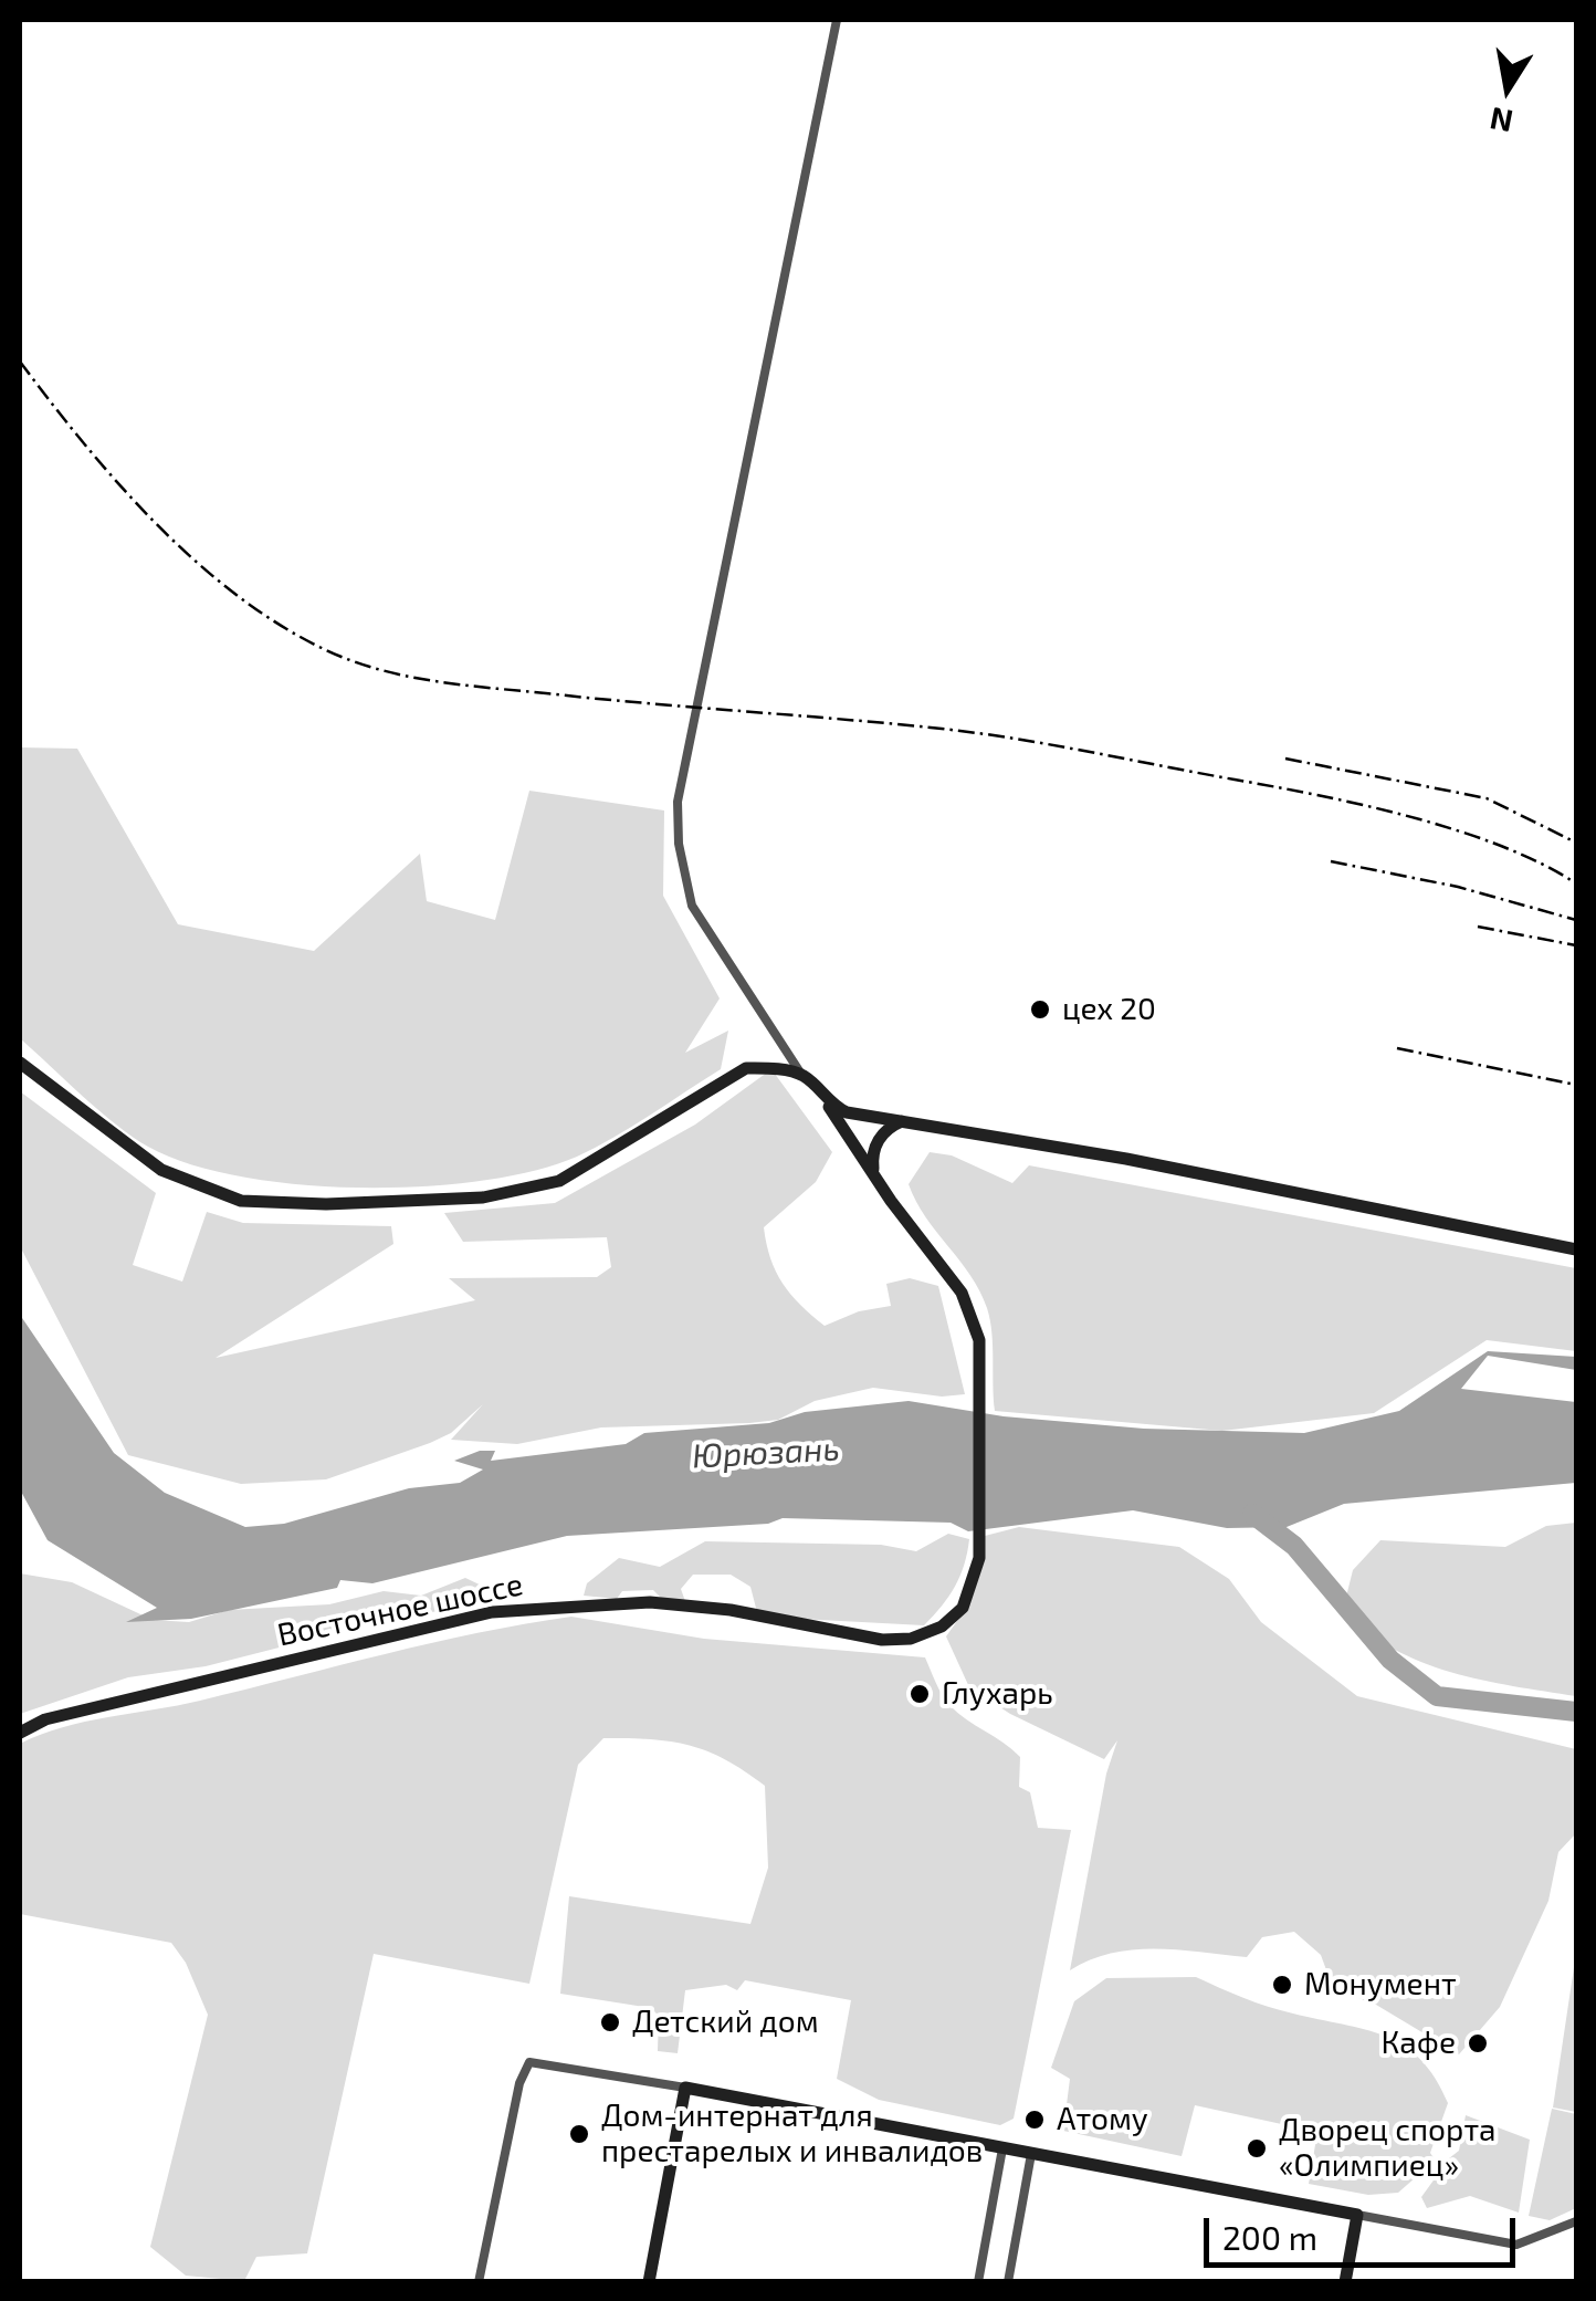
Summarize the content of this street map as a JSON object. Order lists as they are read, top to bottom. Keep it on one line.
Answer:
{"streets":{"main road":["Восточное шоссе"]},"water":["Юрюзань"],"places":["цех 20","Глухарь","Монумент","Детский дом","Кафе","Атому","Дом-интернат для престарелых и инвалидов","Дворец спорта «Олимпиец»"],"scale_bar":"200 m","north":"bottom"}
